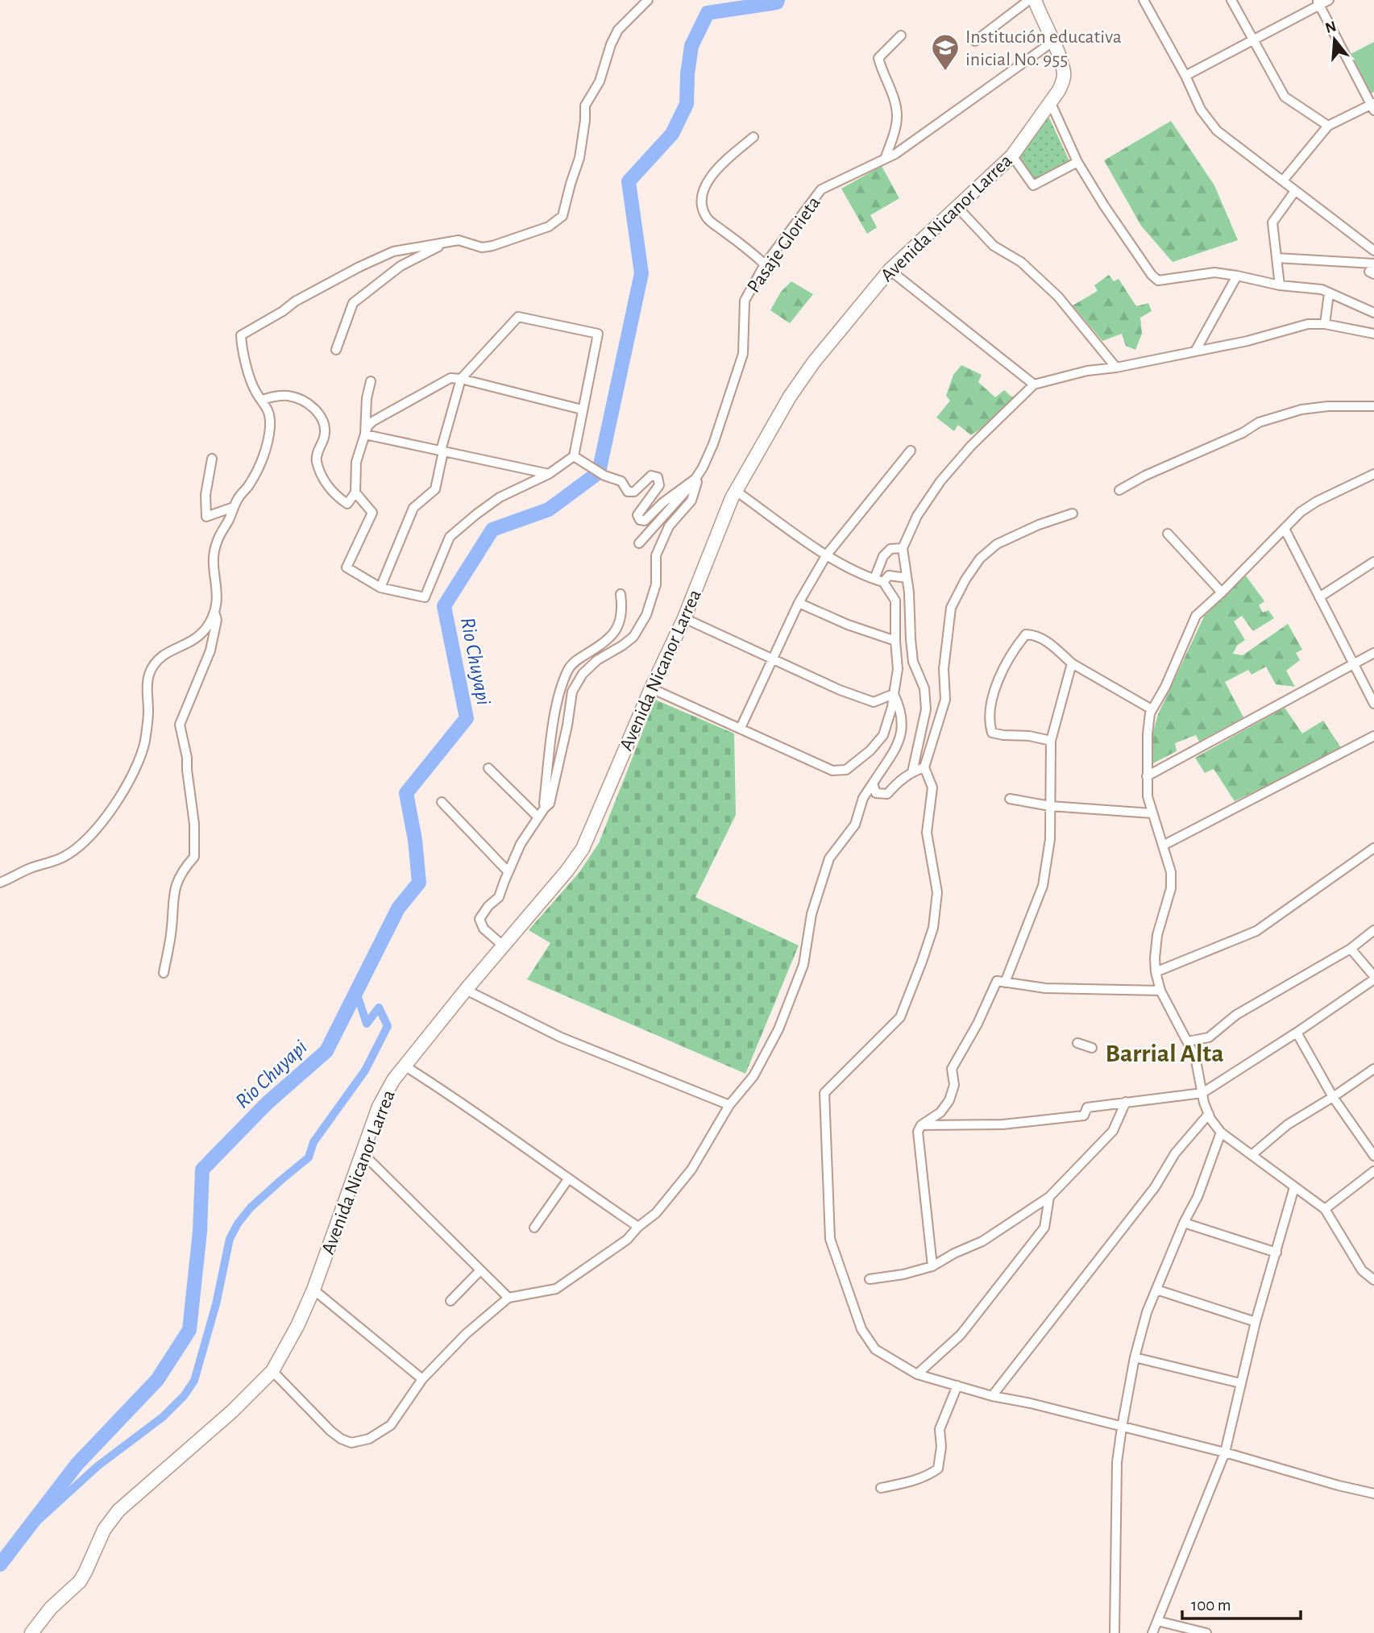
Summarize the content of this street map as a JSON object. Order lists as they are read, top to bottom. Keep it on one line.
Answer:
{"streets":{"main road":["Avenida Nicanor Larrea"],"street":["Pasaje Glorieta"]},"crossings":[["Avenida Nicanor Larrea","Pasaje Glorieta"]],"districts":["Barrial Alta"],"water":["Rio Chuyapi"],"places":{"school or university":["Institución educativa inicial No. 955"]},"scale_bar":"100 m","north":"top"}
